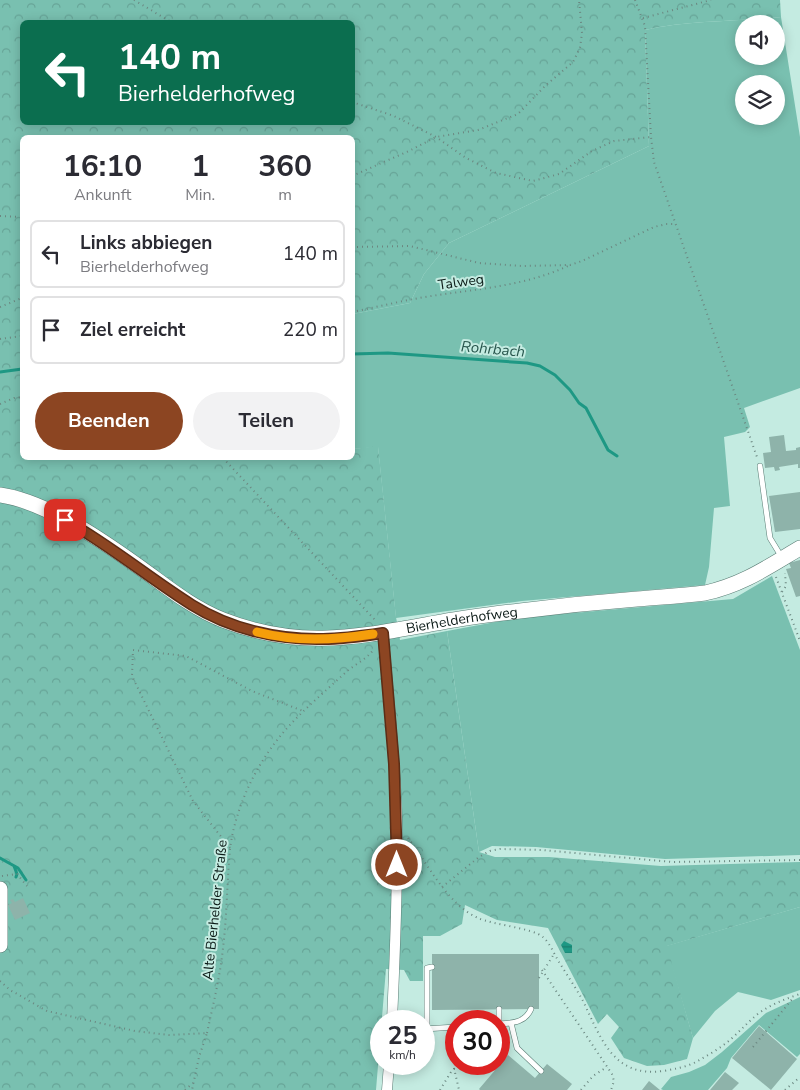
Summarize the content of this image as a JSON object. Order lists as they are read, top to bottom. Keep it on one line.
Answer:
{"streets":{"street":["Bierhelderhofweg"],"path":["Talweg","Alte Bierhelder Straße"]},"crossings":[["Bierhelderhofweg","Alte Bierhelder Straße"]],"water":["Rohrbach"],"page":{"turn":["140 m","Bierhelderhofweg"],"eta":["16:10","Ankunft","1","Min.","360","m"],"list":[{"name":"Links abbiegen","note":"Bierhelderhofweg","value":"140 m"},{"name":"Ziel erreicht","value":"220 m"}],"buttons":["Beenden","Teilen"],"speed":"25 km/h","limit":"30"}}
